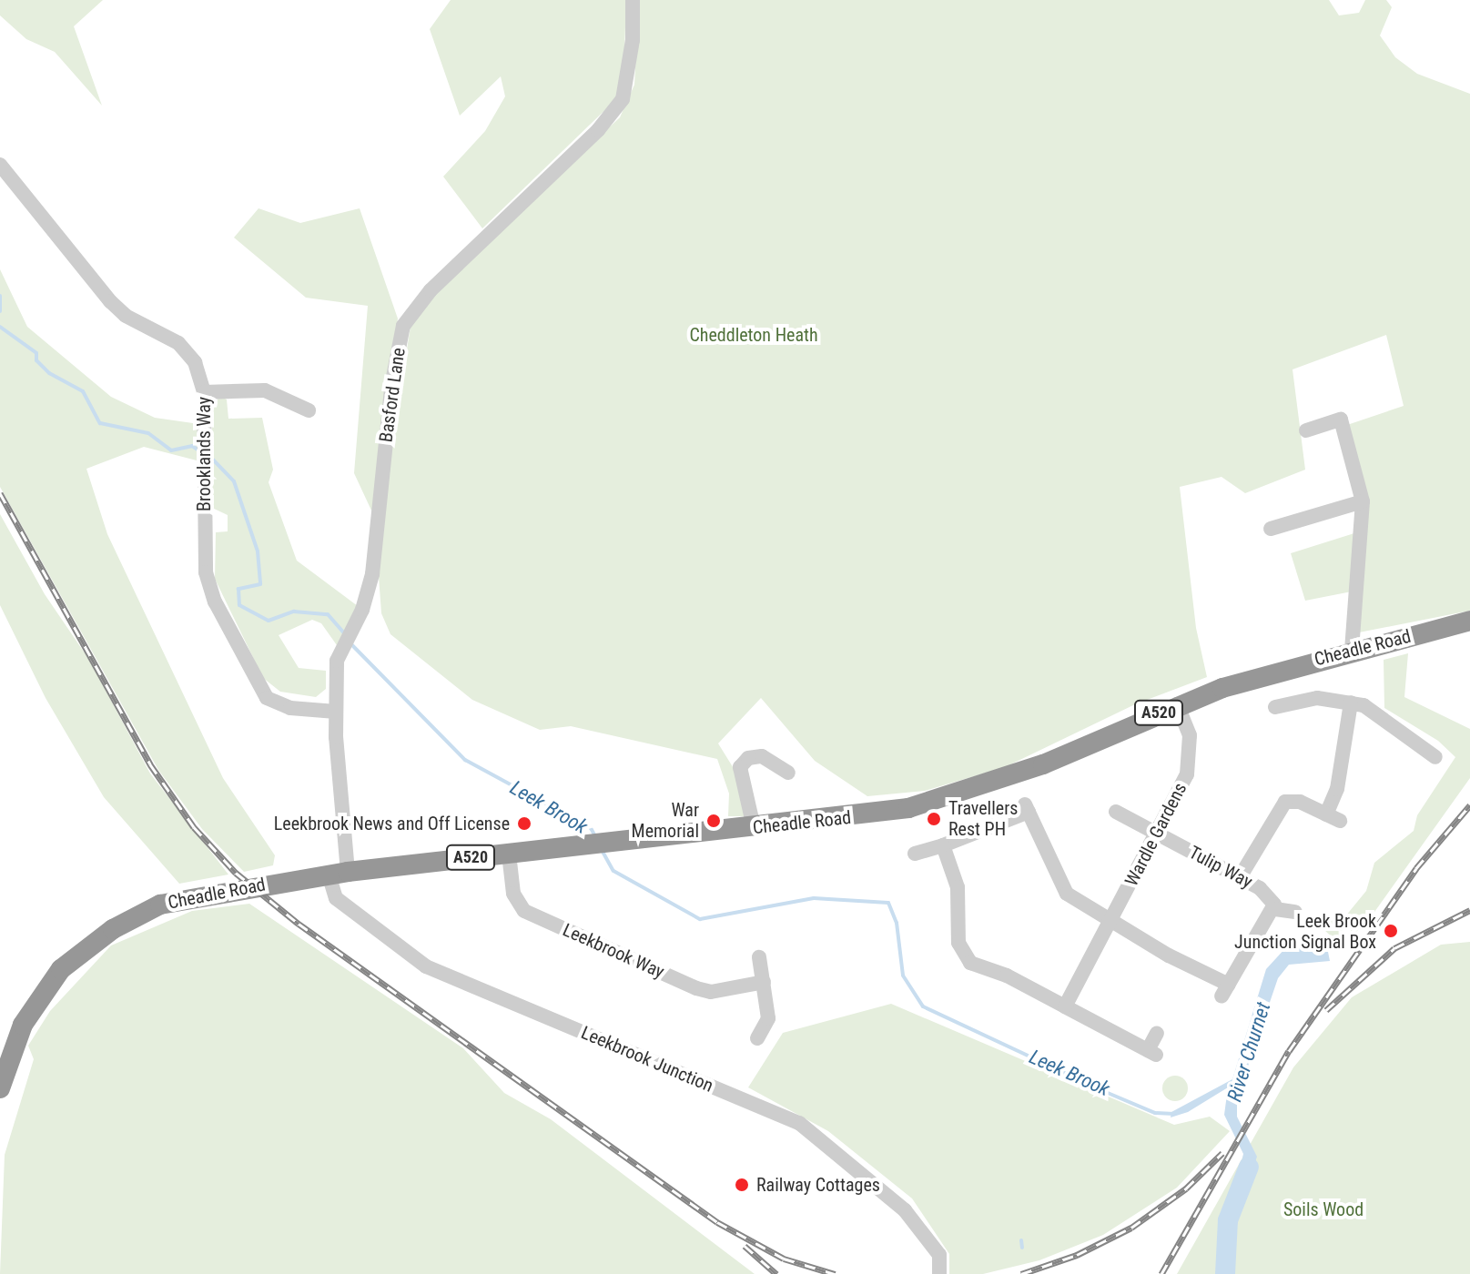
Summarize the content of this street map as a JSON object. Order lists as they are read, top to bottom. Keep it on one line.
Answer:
{"streets":{"highway":["Cheadle Road","A520"],"street":["Basford Lane","Brooklands Way","Wardle Gardens","Tulip Way","Leekbrook Way","Leekbrook Junction"]},"crossings":[["Basford Lane","Brooklands Way"],["Basford Lane","Cheadle Road"],["Basford Lane","Leekbrook Junction"],["Cheadle Road","Wardle Gardens"],["Cheadle Road","Leekbrook Way"],["Cheadle Road","Leekbrook Junction"],["Wardle Gardens","Tulip Way"]],"water":["Leek Brook","River Churnet"],"parks":["Cheddleton Heath","Soils Wood"],"places":["Travellers Rest PH","War Memorial","Leekbrook News and Off License","Leek Brook Junction Signal Box","Railway Cottages"]}
